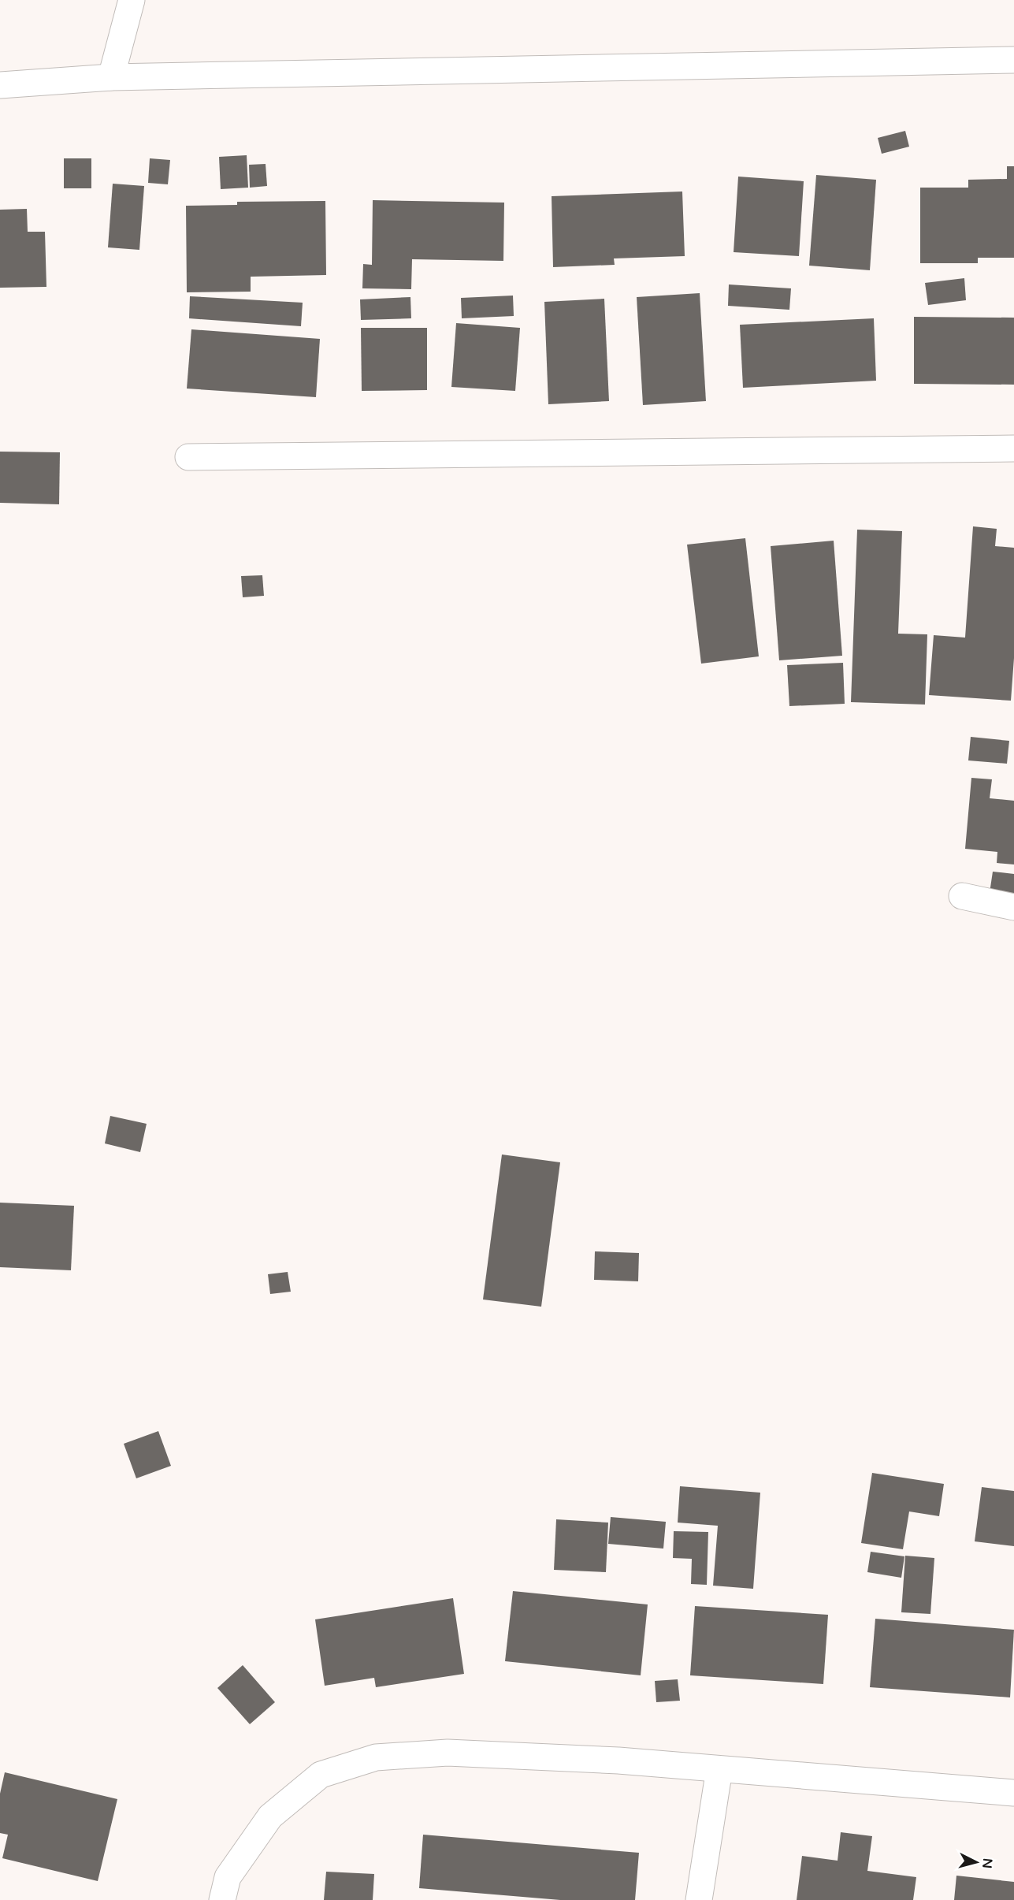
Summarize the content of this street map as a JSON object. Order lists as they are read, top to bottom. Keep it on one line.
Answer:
{"north":"right"}
